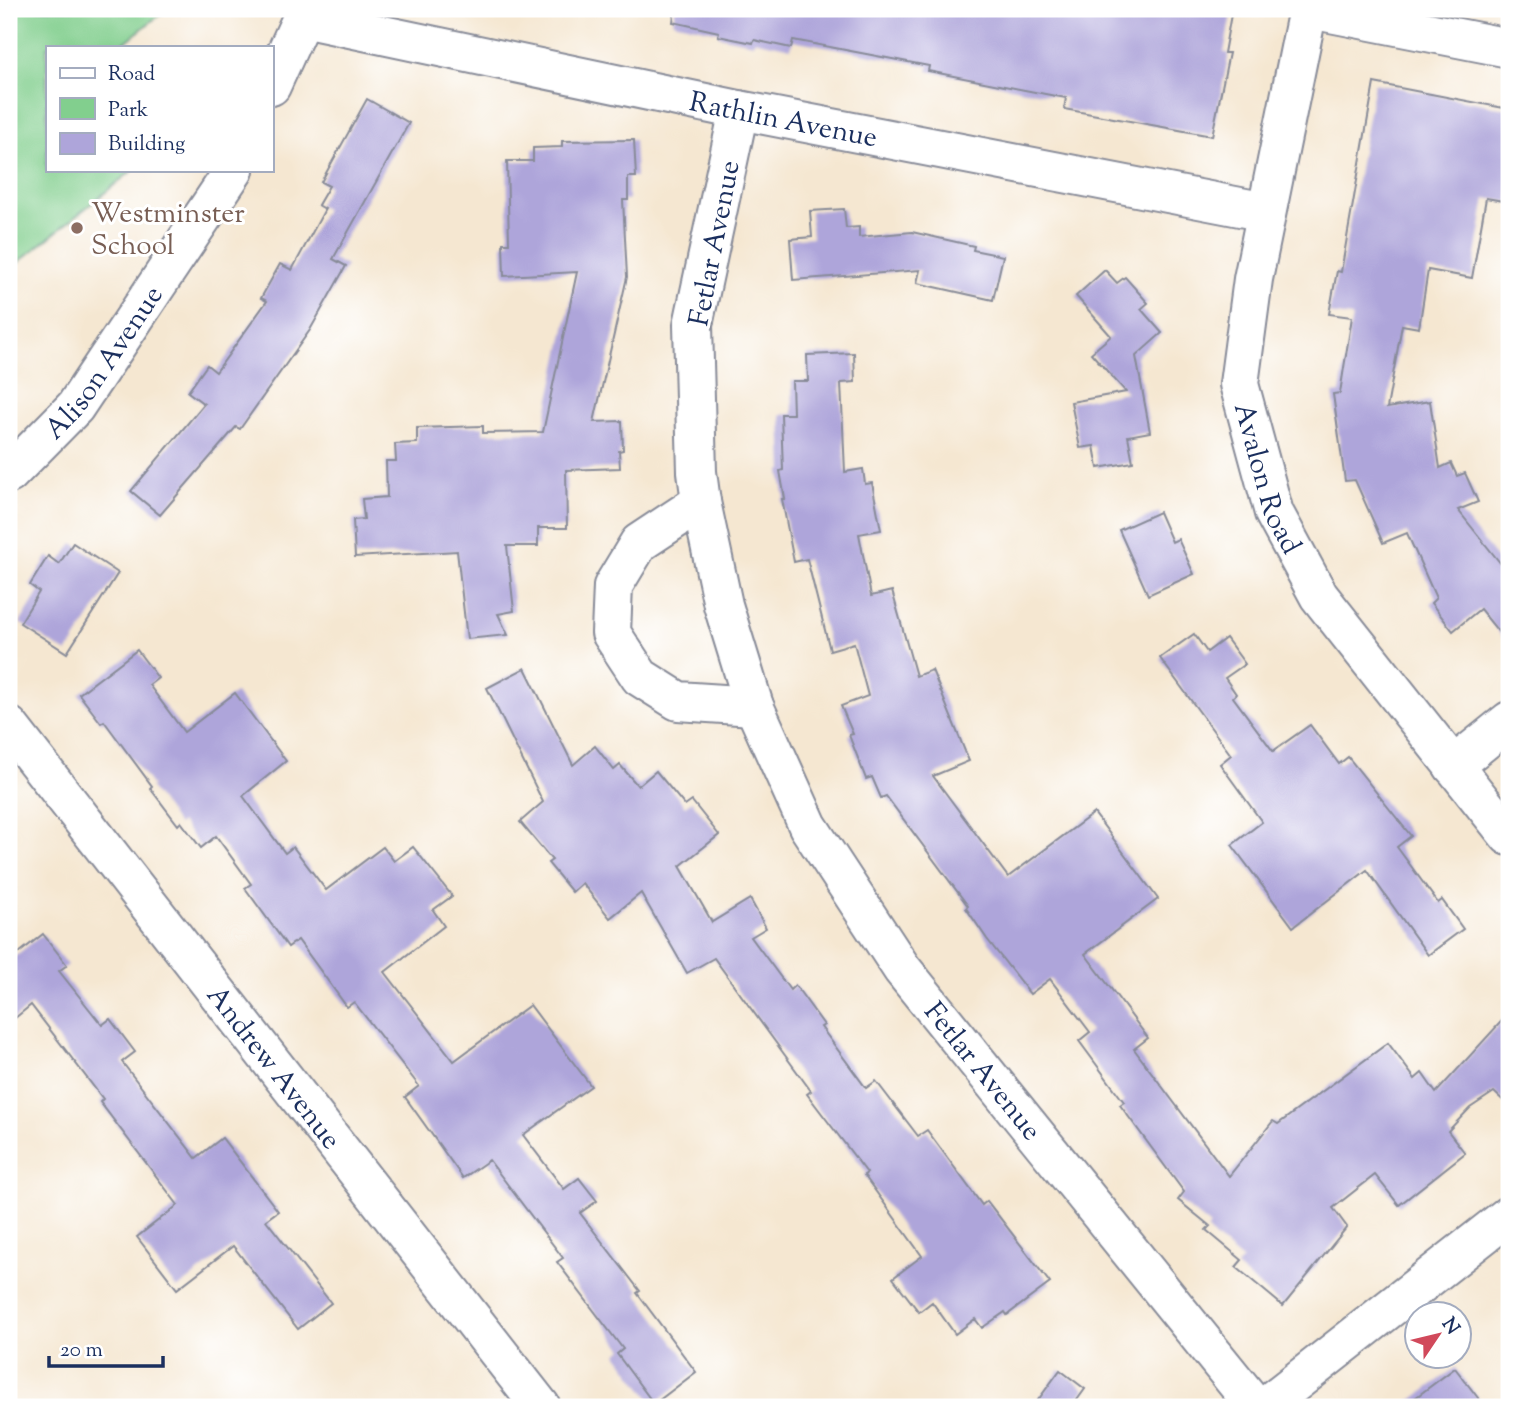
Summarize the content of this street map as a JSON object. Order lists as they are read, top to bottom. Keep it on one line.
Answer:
{"streets":{"street":["Rathlin Avenue","Fetlar Avenue","Alison Avenue","Avalon Road","Andrew Avenue"]},"crossings":[["Rathlin Avenue","Fetlar Avenue"],["Rathlin Avenue","Avalon Road"]],"places":["Westminster School"],"legend":["Road","Park","Building"],"scale_bar":"20 m","north":"top right"}
